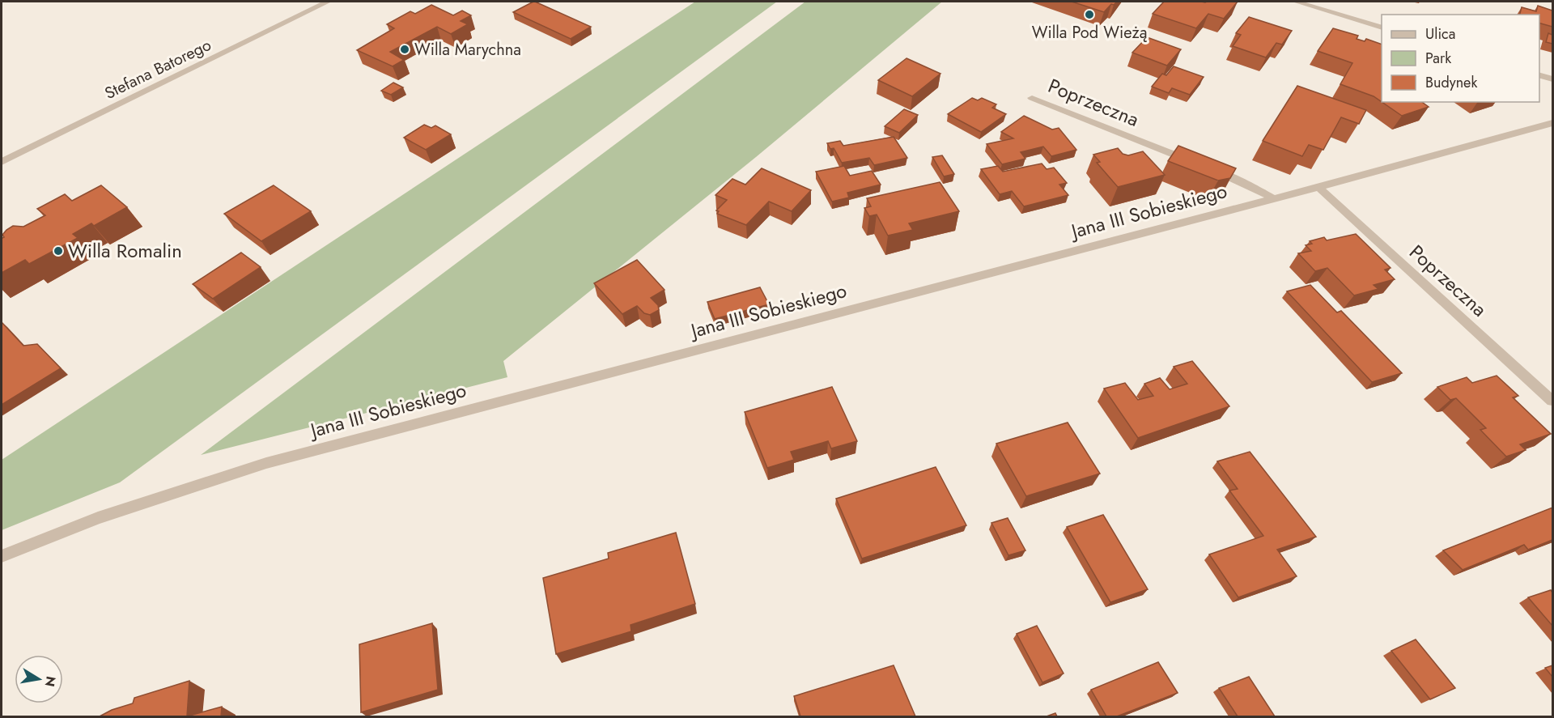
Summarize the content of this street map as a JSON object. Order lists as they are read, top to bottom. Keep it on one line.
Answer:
{"streets":{"street":["Stefana Batorego","Poprzeczna","Jana III Sobieskiego"]},"crossings":[["Poprzeczna","Jana III Sobieskiego"]],"places":["Willa Pod Wieżą","Willa Marychna","Willa Romalin"],"legend":["Ulica","Park","Budynek"],"north":"right"}
